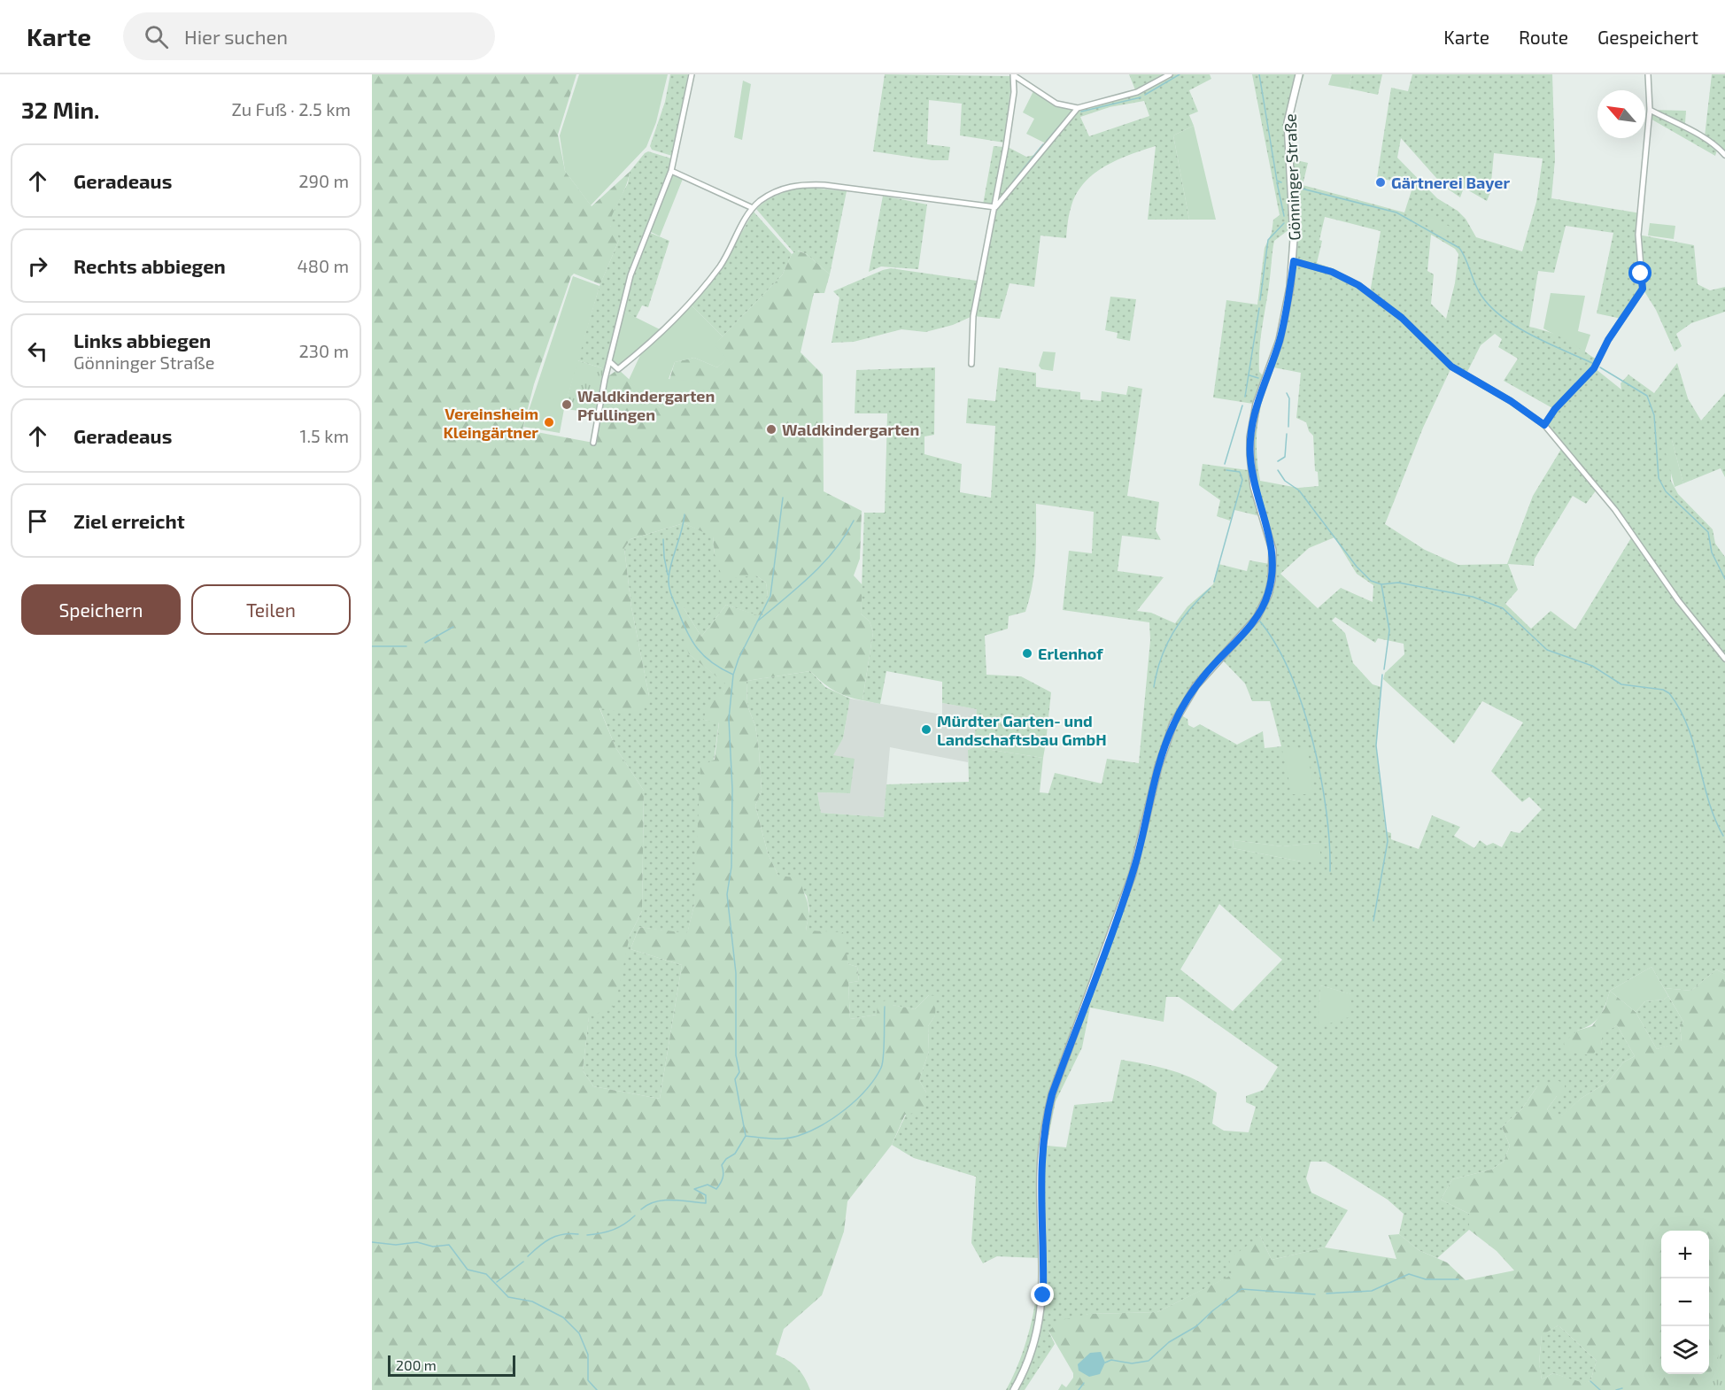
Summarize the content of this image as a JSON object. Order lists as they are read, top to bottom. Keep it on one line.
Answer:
{"streets":{"street":["Gönninger Straße"]},"places":["Gärtnerei Bayer","Waldkindergarten Pfullingen","Vereinsheim Kleingärtner","Waldkindergarten","Erlenhof","Mürdter Garten- und Landschaftsbau GmbH"],"scale_bar":"200 m","north":"top left","page":{"header":"Karte","search":"Hier suchen","nav":["Karte","Route","Gespeichert"],"heading":["32 Min.","Zu Fuß · 2.5 km"],"list":[["Geradeaus","290 m"],["Rechts abbiegen","480 m"],["Links abbiegen","Gönninger Straße","230 m"],["Geradeaus","1.5 km"],"Ziel erreicht"],"buttons":["Speichern","Teilen"],"map_buttons":["+","−"],"scale":"200 m"}}
